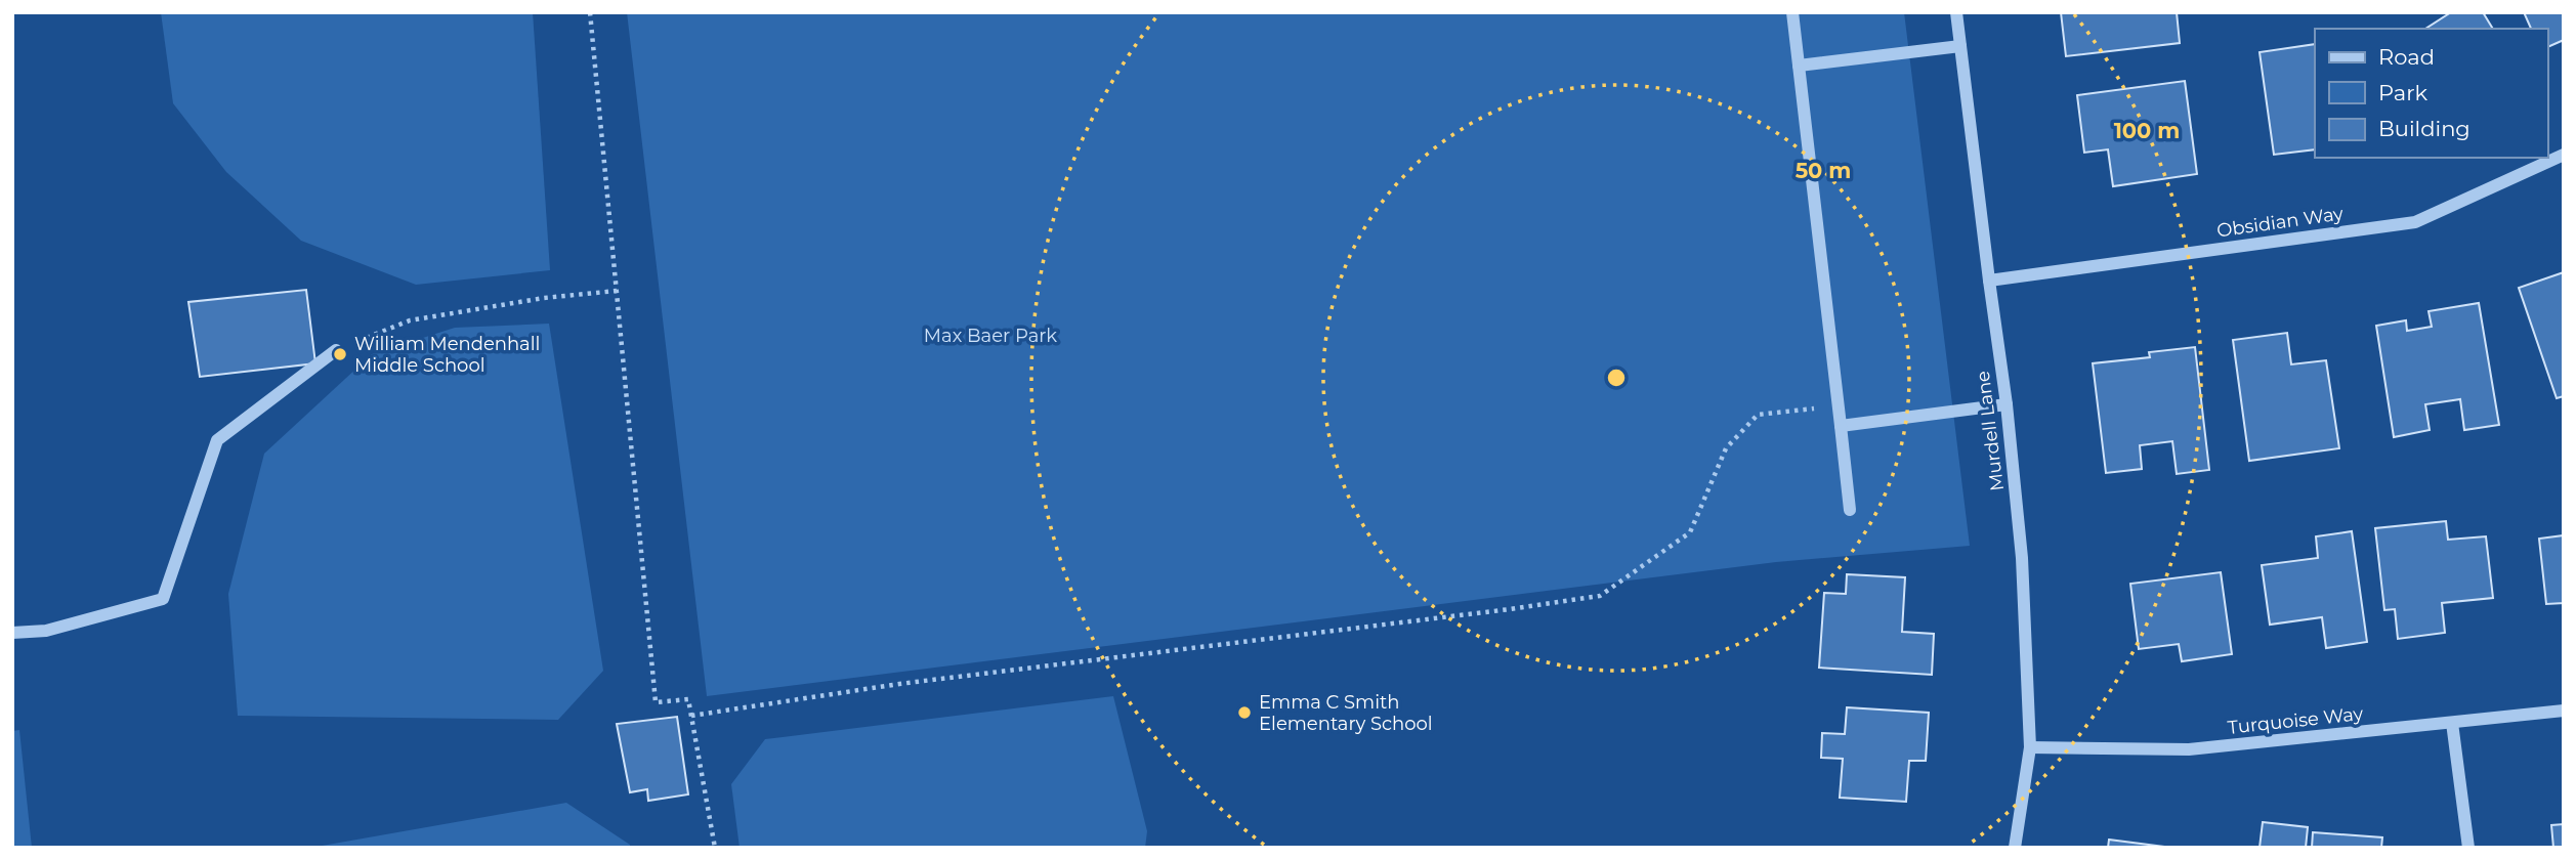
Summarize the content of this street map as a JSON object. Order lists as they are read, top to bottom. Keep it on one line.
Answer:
{"streets":{"street":["Obsidian Way","Murdell Lane","Turquoise Way"]},"crossings":[["Obsidian Way","Murdell Lane"],["Murdell Lane","Turquoise Way"]],"parks":["Max Baer Park"],"places":["William Mendenhall Middle School","Emma C Smith Elementary School"],"legend":["Road","Park","Building"],"rings":["100 m","50 m"]}
